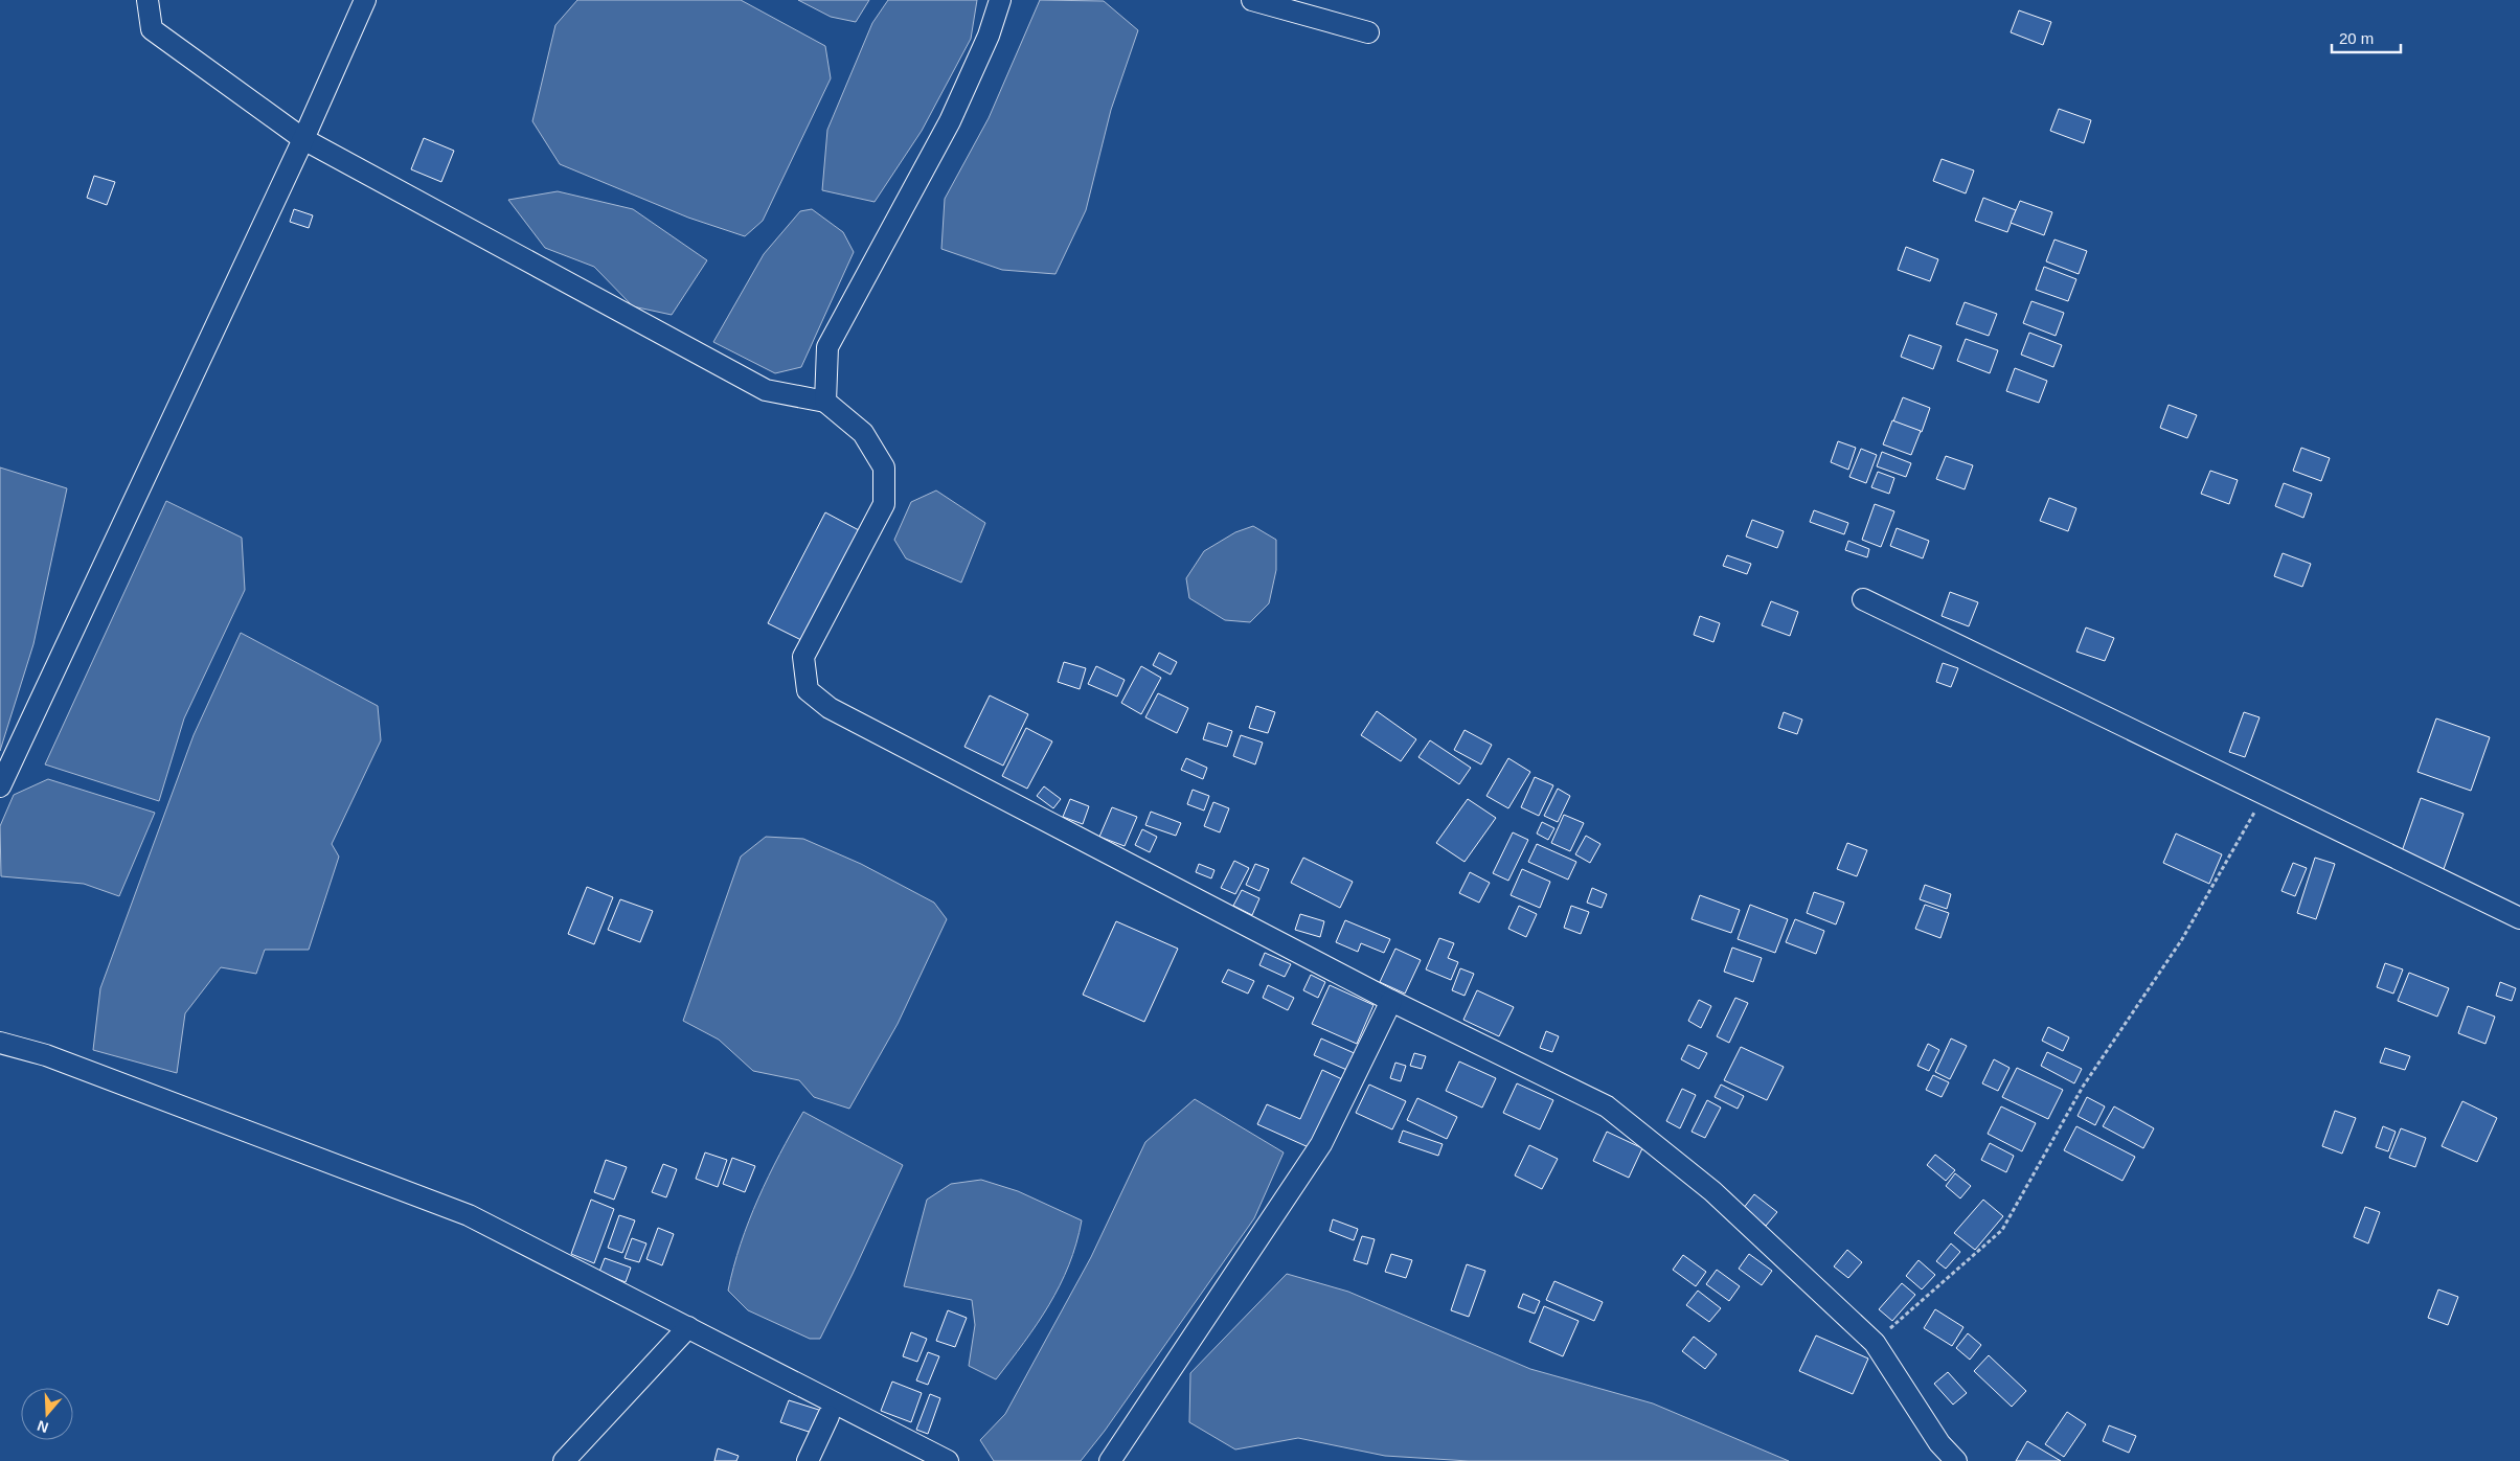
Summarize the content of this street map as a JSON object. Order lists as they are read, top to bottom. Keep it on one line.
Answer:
{"scale_bar":"20 m","north":"bottom"}
